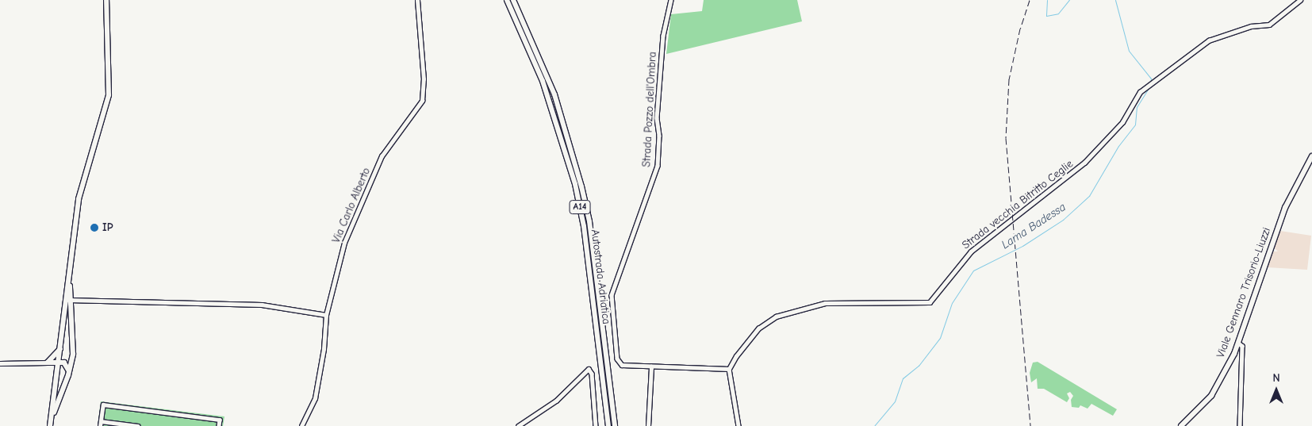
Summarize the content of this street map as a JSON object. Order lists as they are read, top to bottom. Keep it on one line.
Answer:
{"streets":{"highway":["A14","Autostrada Adriatica"],"main road":["Viale Gennaro Trisorio-Liuzzi"],"street":["Strada Pozzo dell'Ombra","Strada vecchia Bitritto Ceglie","Via Carlo Alberto"]},"crossings":[["Strada Pozzo dell'Ombra","Strada vecchia Bitritto Ceglie"]],"water":["Lama Badessa"],"places":["IP"],"north":"top"}
